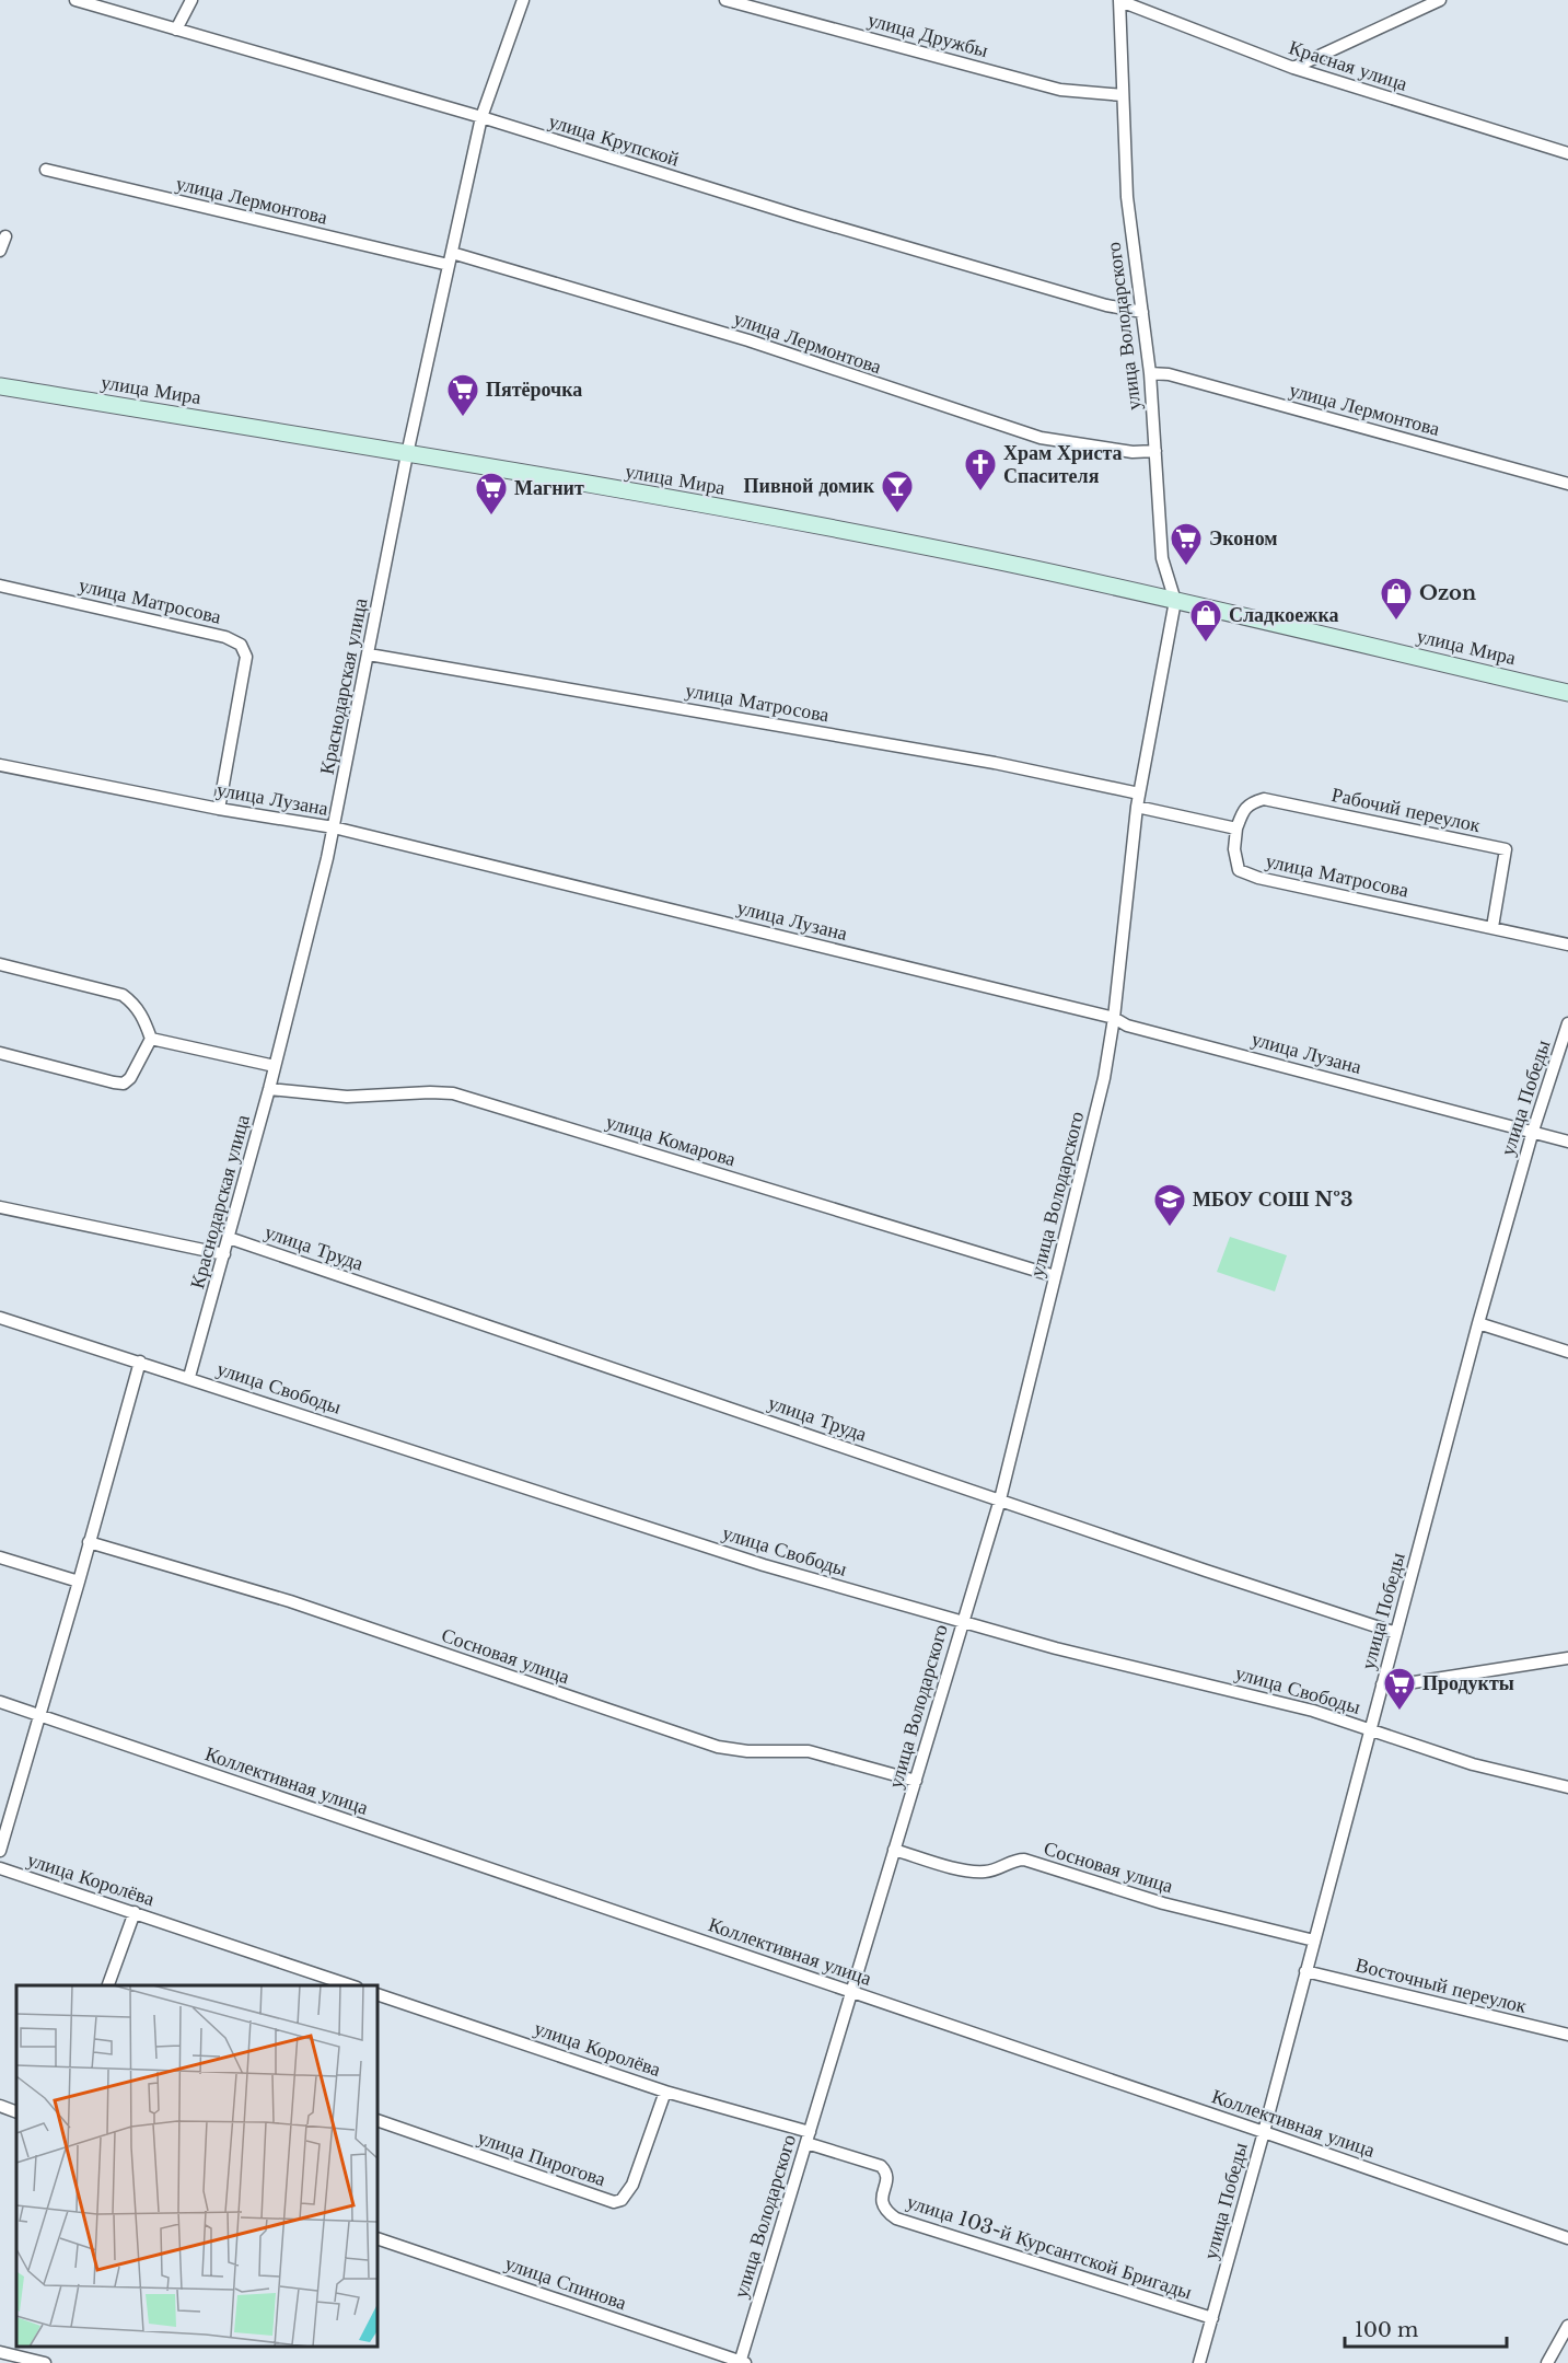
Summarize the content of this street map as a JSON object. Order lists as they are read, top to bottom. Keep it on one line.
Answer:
{"streets":{"main road":["улица Мира"],"street":["улица Дружбы","Красная улица","улица Крупской","улица Лермонтова","улица Володарского","улица Матросова","Краснодарская улица","улица Лузана","Рабочий переулок","улица Победы","улица Комарова","улица Труда","улица Свободы","Сосновая улица","Коллективная улица","улица Королёва","Восточный переулок","улица Пирогова","улица 103-й Курсантской Бригады","улица Спинова"]},"crossings":[["улица Дружбы","улица Володарского"],["Красная улица","улица Володарского"],["улица Крупской","улица Володарского"],["улица Крупской","Краснодарская улица"],["улица Лермонтова","улица Володарского"],["улица Лермонтова","Краснодарская улица"],["улица Володарского","улица Мира"],["улица Володарского","улица Матросова"],["улица Володарского","улица Лузана"],["улица Володарского","улица Комарова"],["улица Володарского","улица Труда"],["улица Володарского","улица Свободы"],["улица Володарского","Сосновая улица"],["улица Володарского","Коллективная улица"],["улица Володарского","улица Королёва"],["улица Володарского","улица 103-й Курсантской Бригады"],["улица Володарского","улица Спинова"],["улица Мира","Краснодарская улица"],["улица Матросова","Краснодарская улица"],["улица Матросова","улица Лузана"],["улица Матросова","Рабочий переулок"],["Краснодарская улица","улица Лузана"],["Краснодарская улица","улица Комарова"],["Краснодарская улица","улица Труда"],["Краснодарская улица","улица Свободы"],["улица Лузана","улица Победы"],["улица Победы","улица Труда"],["улица Победы","улица Свободы"],["улица Победы","Сосновая улица"],["улица Победы","Коллективная улица"],["улица Победы","Восточный переулок"],["улица Победы","улица 103-й Курсантской Бригады"],["улица Королёва","улица Пирогова"],["улица Королёва","улица 103-й Курсантской Бригады"]],"places":{"supermarket":["Пятёрочка","Магнит","Эконом","Продукты"],"church":["Храм Христа Спасителя"],"bar":["Пивной домик"],"shop":["Ozon","Сладкоежка"],"school or university":["МБОУ СОШ №3"]},"scale_bar":"100 m"}
